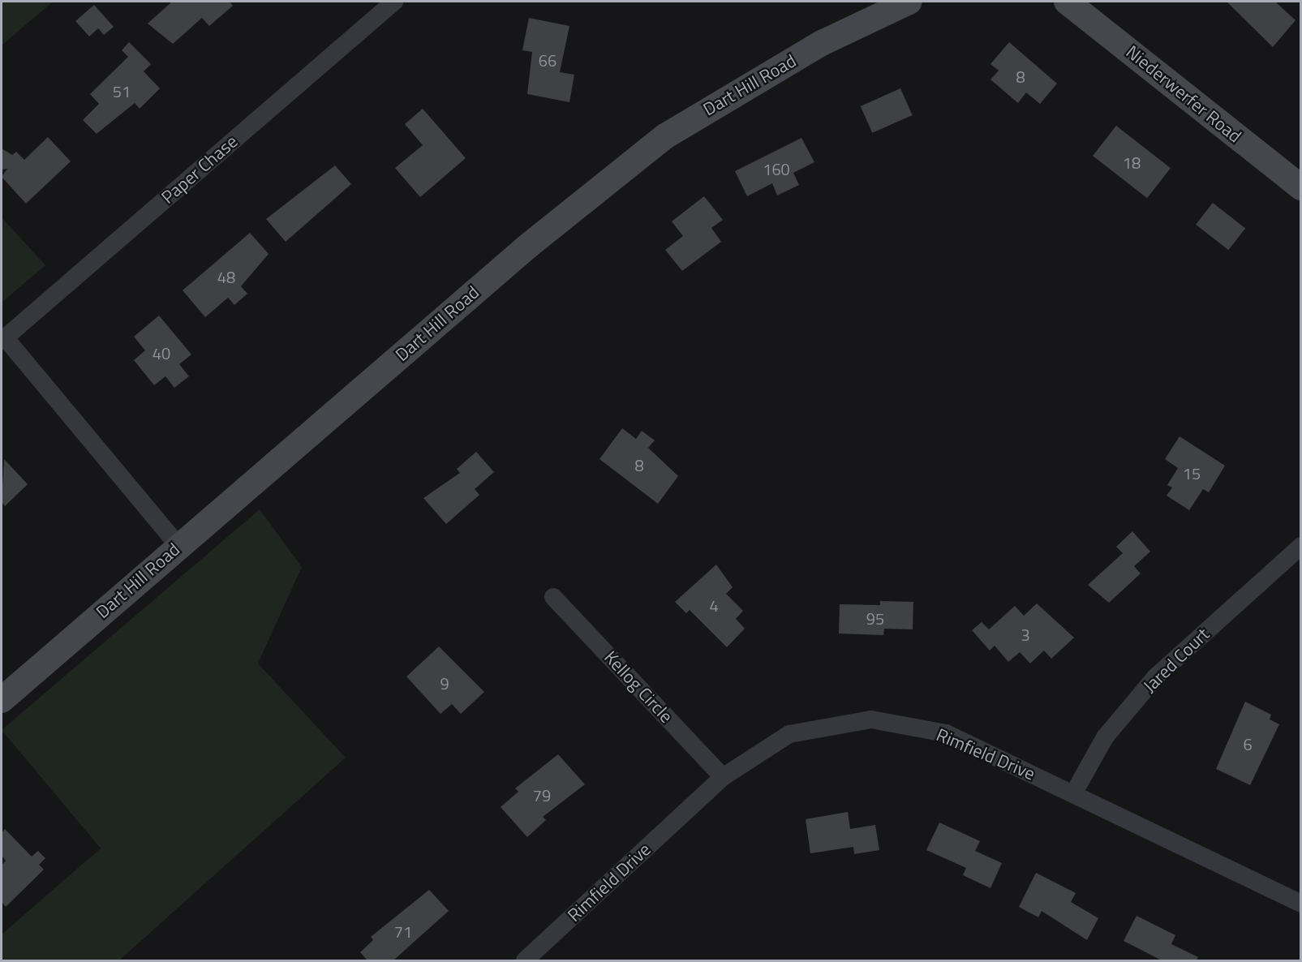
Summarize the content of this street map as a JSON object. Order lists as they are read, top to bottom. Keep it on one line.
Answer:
{"streets":{"street":["Dart Hill Road","Niederwerfer Road","Paper Chase","Jared Court","Kellog Circle","Rimfield Drive"]},"crossings":[["Dart Hill Road","Paper Chase"],["Jared Court","Rimfield Drive"],["Kellog Circle","Rimfield Drive"]],"house_numbers":["66","8","51","18","160","48","40","8","15","4","95","3","9","6","79","71"]}
